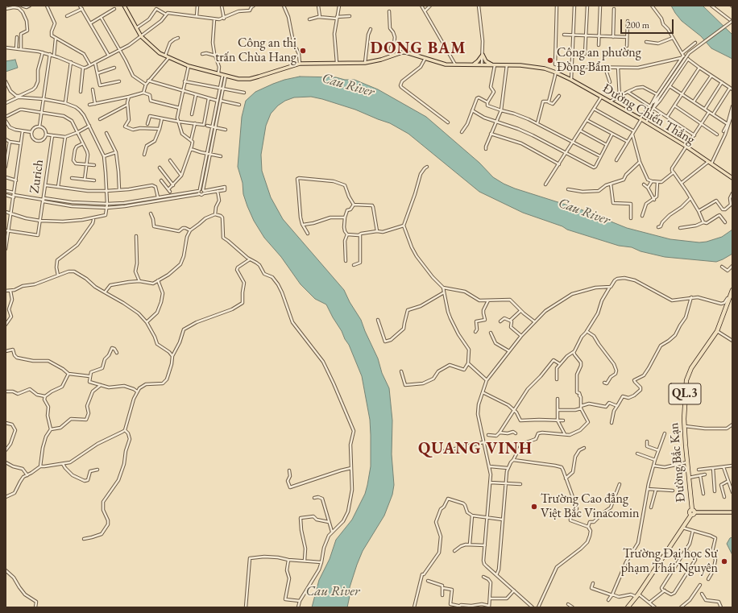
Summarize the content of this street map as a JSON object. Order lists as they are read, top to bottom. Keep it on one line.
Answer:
{"streets":{"highway":["QL.3","Đường Bắc Kạn"],"main road":["Đường Chiến Thắng"],"street":["Zurich"]},"districts":["DONG BAM","QUANG VINH"],"water":["Cau River"],"places":["Công an thị trấn Chùa Hang","Công an phường Đồng Bẩm","Trường Cao đẳng Việt Bắc Vinacomin","Trường Đại học Sư phạm Thái Nguyên"],"scale_bar":"200 m"}
